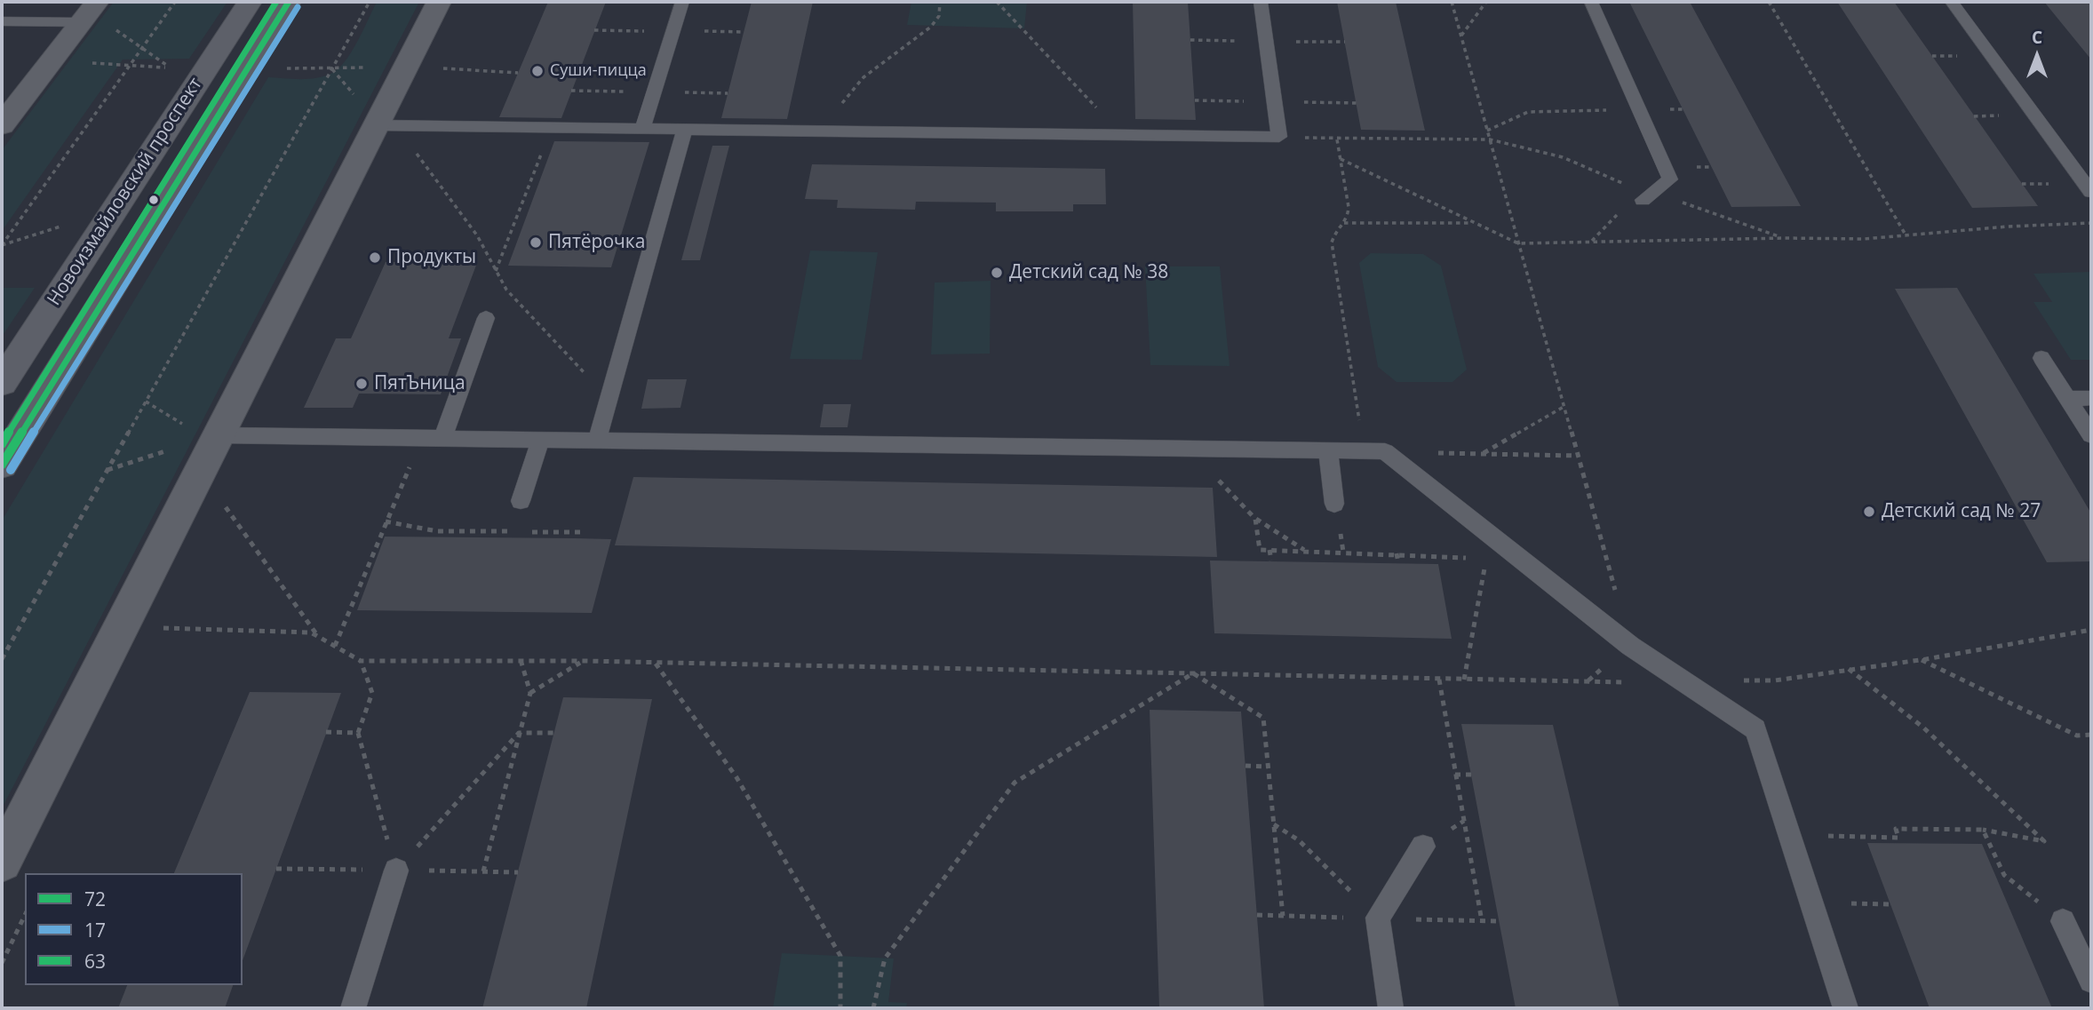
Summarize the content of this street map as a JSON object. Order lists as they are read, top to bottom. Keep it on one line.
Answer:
{"streets":{"street":["Новоизмайловский проспект"]},"places":["Суши-пицца","Пятёрочка","Продукты","Детский сад № 38","ПятЪница","Детский сад № 27"],"lines":["transit line 72","transit line 63","transit line 17"],"legend":["72","17","63"],"north":"top"}
